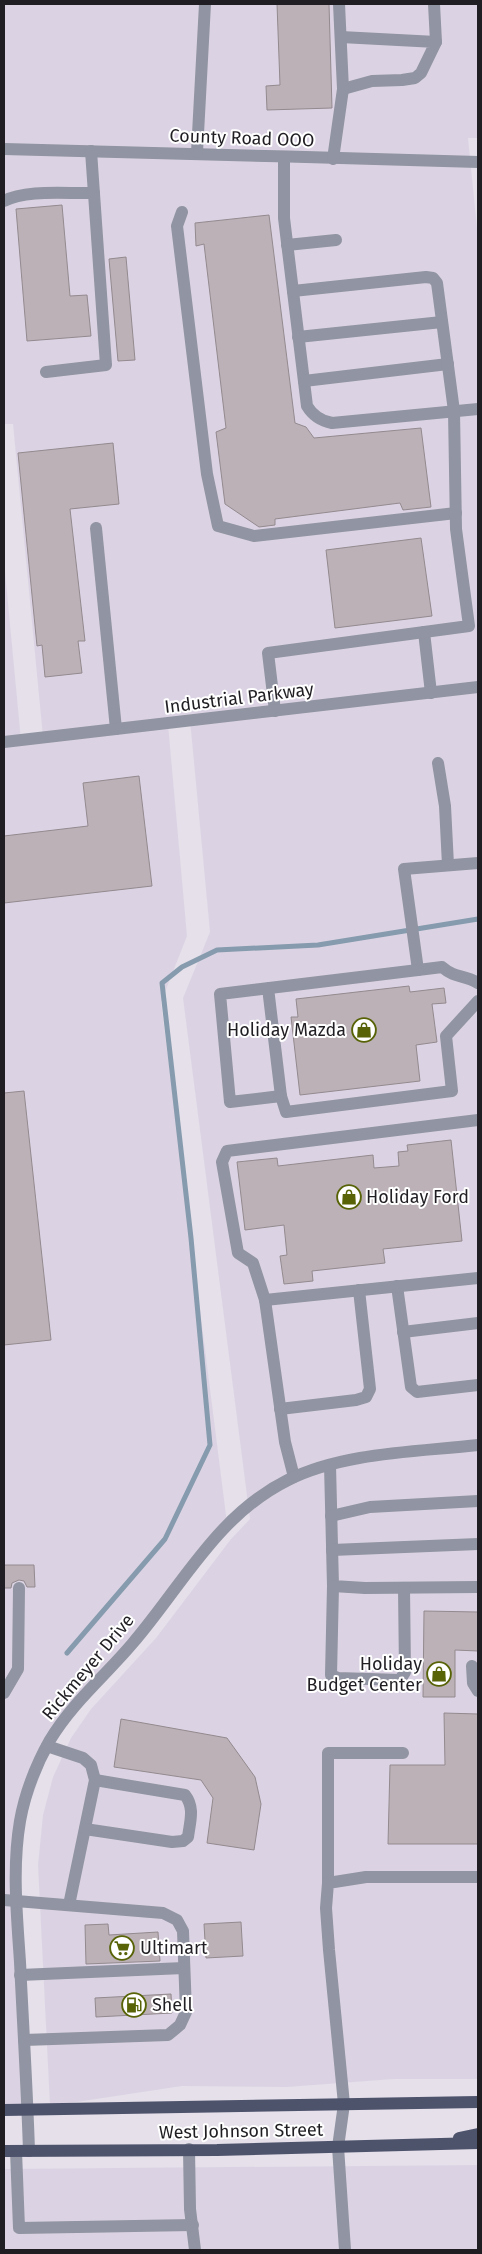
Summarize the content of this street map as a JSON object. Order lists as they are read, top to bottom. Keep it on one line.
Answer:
{"streets":{"main road":["West Johnson Street"],"street":["County Road OOO","Industrial Parkway","Rickmeyer Drive"]},"crossings":[["Rickmeyer Drive","West Johnson Street"]],"places":{"shop":["Holiday Mazda","Holiday Ford","Holiday Budget Center"],"supermarket":["Ultimart"],"fuel station":["Shell"]}}
